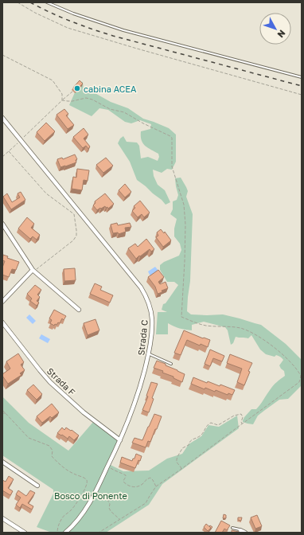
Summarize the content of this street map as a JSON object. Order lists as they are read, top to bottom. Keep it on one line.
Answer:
{"streets":{"street":["Strada C","Strada F"]},"crossings":[["Strada C","Strada F"]],"parks":["Bosco di Ponente"],"places":["cabina ACEA"],"north":"bottom right"}
